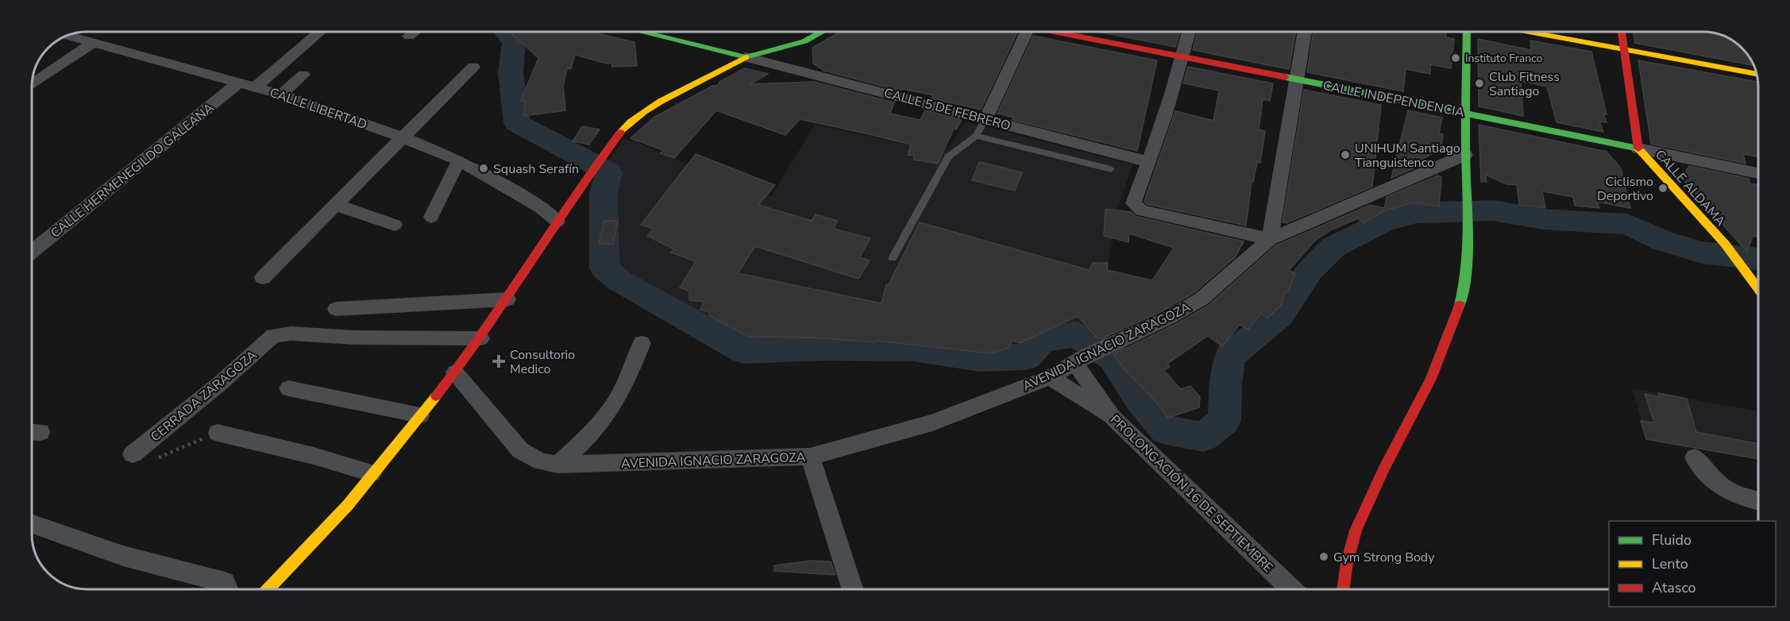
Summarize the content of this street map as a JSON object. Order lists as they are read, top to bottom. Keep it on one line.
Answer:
{"streets":{"street":["CALLE INDEPENDENCIA","CALLE LIBERTAD","CALLE 5 DE FEBRERO","CALLE HERMENEGILDO GALEANA","CALLE ALDAMA","AVENIDA IGNACIO ZARAGOZA","CERRADA ZARAGOZA","PROLONGACIÓN 16 DE SEPTIEMBRE"]},"crossings":[["CALLE INDEPENDENCIA","CALLE ALDAMA"],["CALLE LIBERTAD","CALLE HERMENEGILDO GALEANA"],["AVENIDA IGNACIO ZARAGOZA","PROLONGACIÓN 16 DE SEPTIEMBRE"]],"places":{"other":["Instituto Franco","Club Fitness Santiago","UNIHUM Santiago Tianguistenco","Squash Serafín","Ciclismo Deportivo","Gym Strong Body"],"health":["Consultorio Medico"]},"legend":["Fluido","Lento","Atasco"]}
